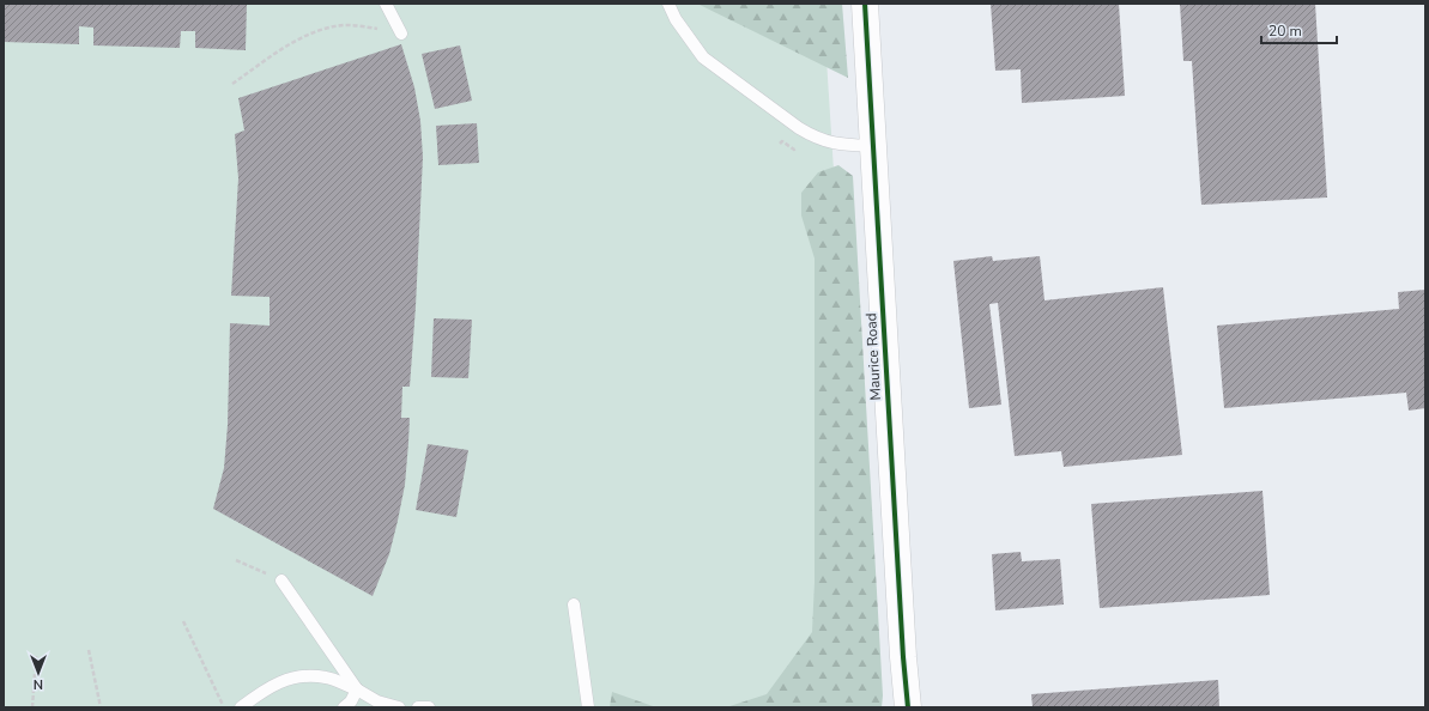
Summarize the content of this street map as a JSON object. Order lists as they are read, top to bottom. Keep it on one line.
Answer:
{"streets":{"street":["Maurice Road"]},"scale_bar":"20 m","north":"bottom"}
